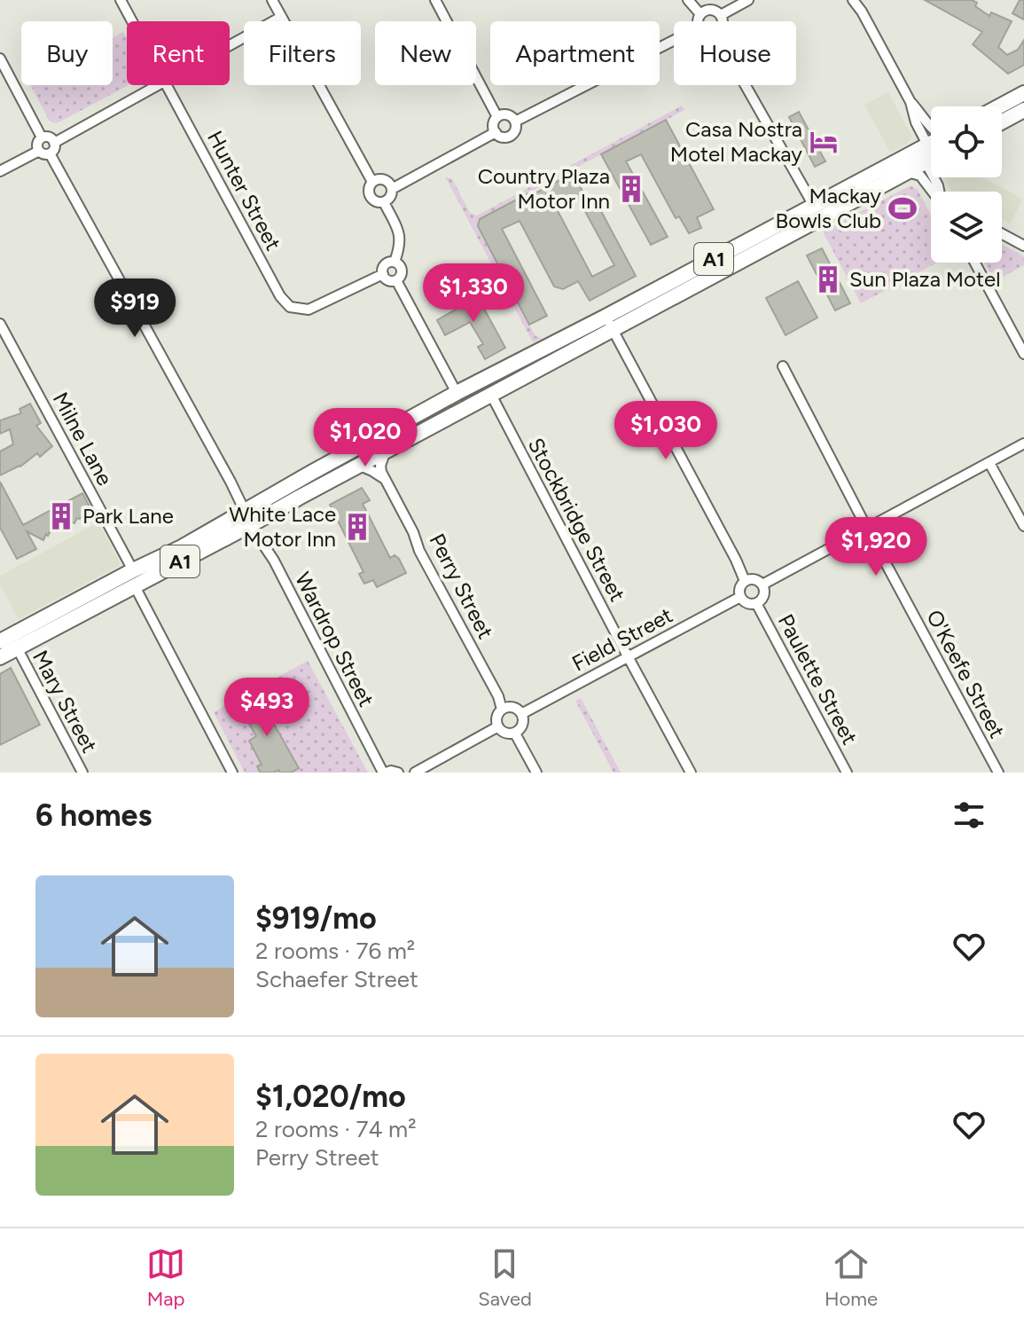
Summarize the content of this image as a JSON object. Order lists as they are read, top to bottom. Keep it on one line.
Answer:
{"streets":{"highway":["A1"],"street":["Hunter Street","Milne Lane","Stockbridge Street","Perry Street","Wardrop Street","Field Street","O'Keefe Street","Paulette Street","Mary Street"]},"crossings":[["A1","Milne Lane"],["A1","Stockbridge Street"],["A1","Perry Street"],["A1","Wardrop Street"],["A1","Mary Street"],["Stockbridge Street","Field Street"],["Perry Street","Field Street"],["Field Street","Paulette Street"]],"places":{"hotel":["Casa Nostra Motel Mackay"],"building":["Country Plaza Motor Inn","Sun Plaza Motel","Park Lane","White Lace Motor Inn"],"sports":["Mackay Bowls Club"]},"page":{"chip":["Buy","Rent","Filters","New","Apartment","House"],"price":["$1,330","$919","$1,030","$1,020","$1,920","$493"],"heading":"6 homes","list":[{"name":"$919/mo","note":"2 rooms · 76 m² · Schaefer Street"},{"name":"$1,020/mo","note":"2 rooms · 74 m² · Perry Street"}],"tabs":["Map","Saved","Home"]}}
